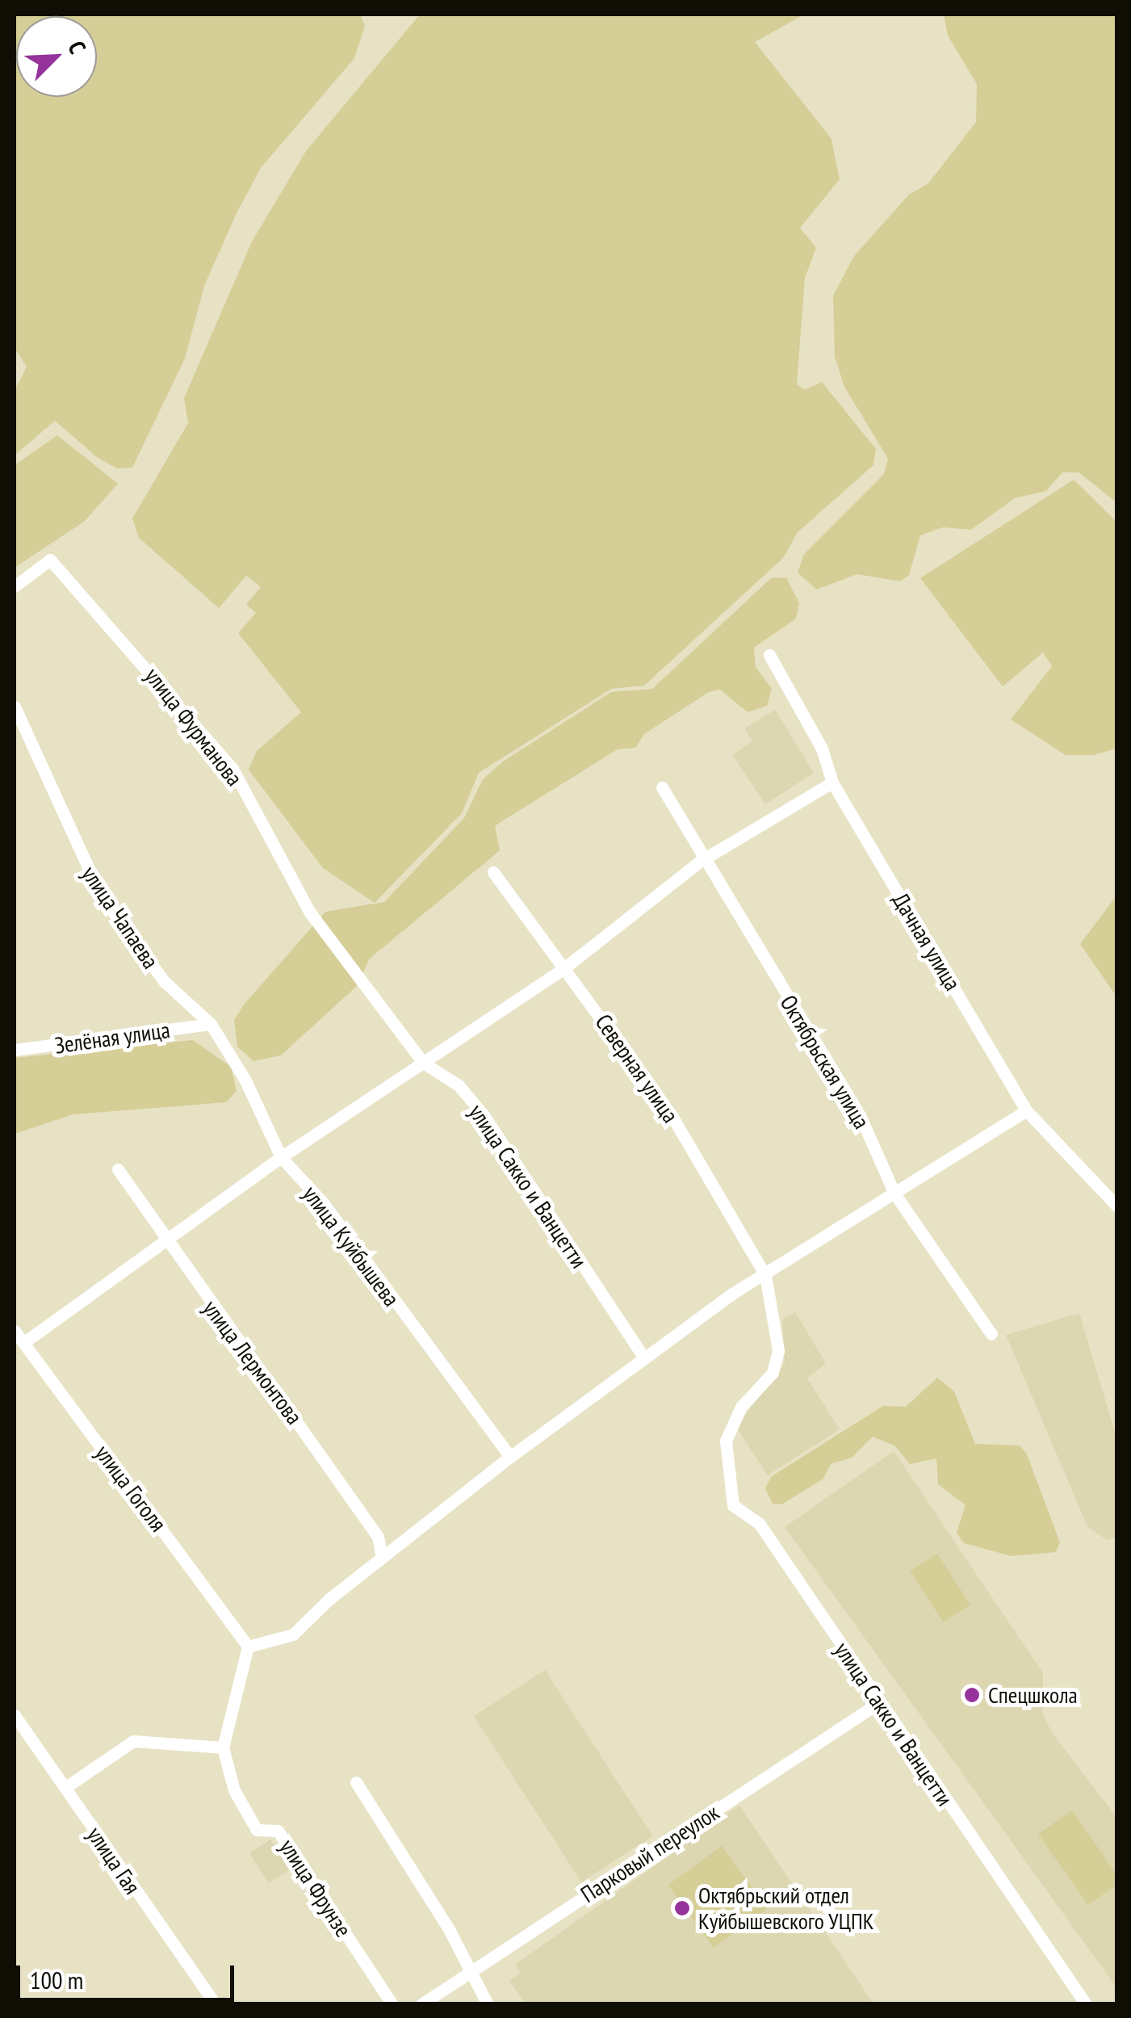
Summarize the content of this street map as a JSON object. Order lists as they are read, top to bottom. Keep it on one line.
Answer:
{"streets":{"street":["улица Фурманова","улица Чапаева","Дачная улица","Зелёная улица","Октябрьская улица","Северная улица","улица Сакко и Ванцетти","улица Куйбышева","улица Лермонтова","улица Гоголя","Парковый переулок","улица Гая","улица Фрунзе"]},"crossings":[["улица Фурманова","улица Сакко и Ванцетти"],["улица Чапаева","Зелёная улица"],["улица Чапаева","улица Куйбышева"],["Зелёная улица","улица Куйбышева"],["Северная улица","улица Сакко и Ванцетти"],["улица Сакко и Ванцетти","Парковый переулок"]],"places":["Спецшкола","Октябрьский отдел Куйбышевского УЦПК"],"scale_bar":"100 m","north":"top right"}
